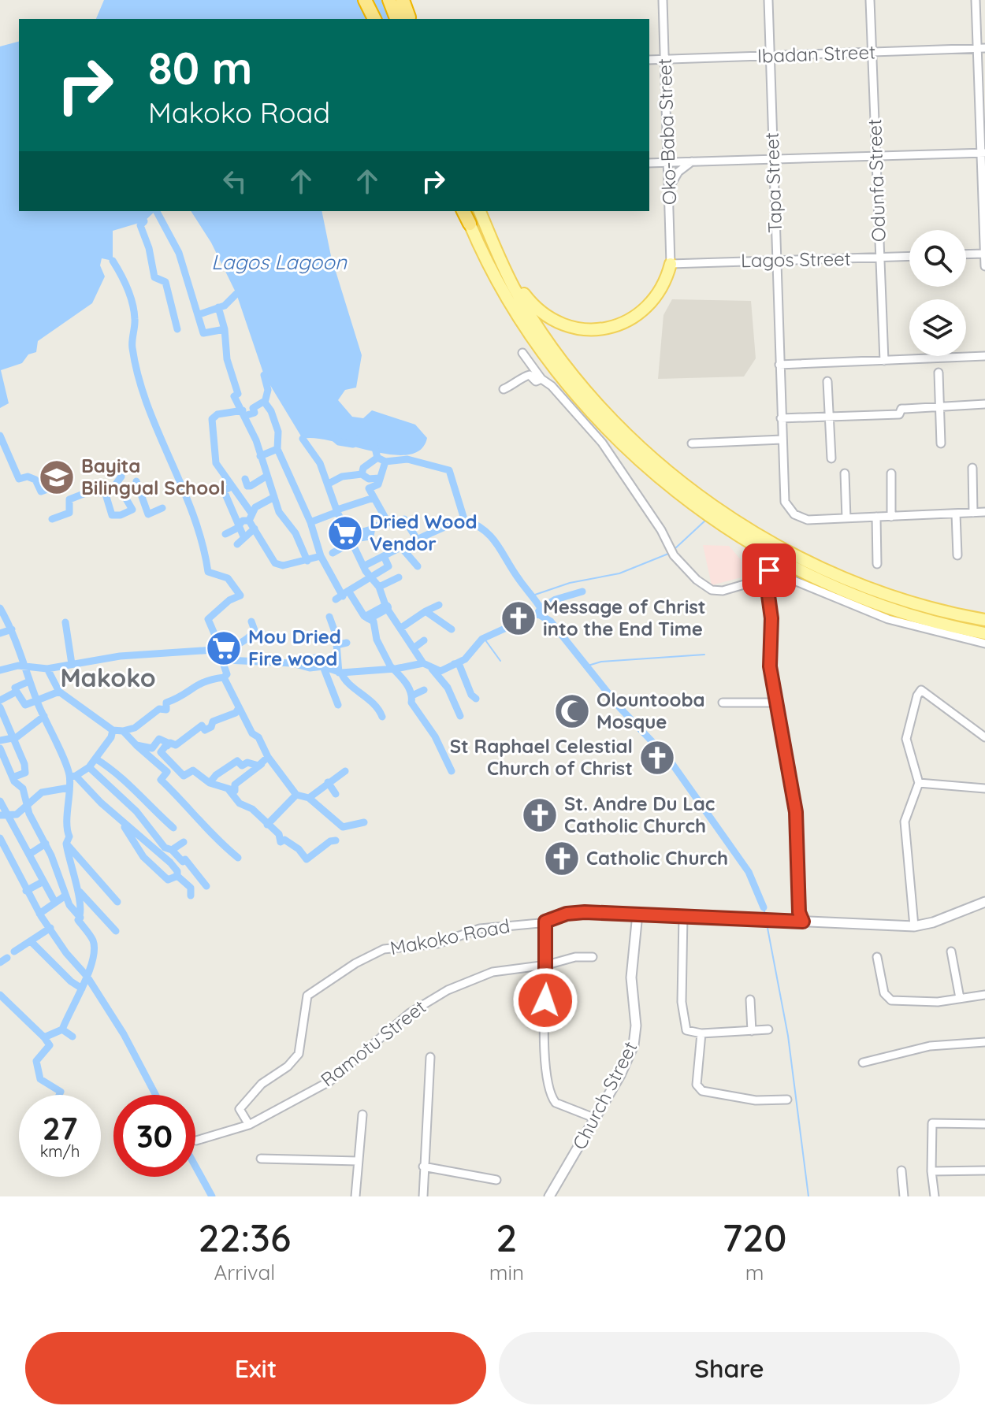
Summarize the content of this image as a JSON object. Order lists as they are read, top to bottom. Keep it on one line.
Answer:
{"streets":{"street":["Ibadan Street","Oko-Baba Street","Odunfa Street","Tapa Street","Lagos Street","Makoko Road","Ramotu Street","Church Street"]},"crossings":[["Ibadan Street","Oko-Baba Street"],["Ibadan Street","Odunfa Street"],["Ibadan Street","Tapa Street"],["Oko-Baba Street","Lagos Street"],["Odunfa Street","Lagos Street"],["Tapa Street","Lagos Street"],["Makoko Road","Ramotu Street"],["Makoko Road","Church Street"]],"districts":["Makoko"],"water":["Lagos Lagoon"],"places":{"school or university":["Bayita Bilingual School"],"supermarket":["Dried Wood Vendor","Mou Dried Fire wood"],"church":["Message of Christ into the End Time","St Raphael Celestial Church of Christ","St. Andre Du Lac Catholic Church","Catholic Church"],"mosque":["Olountooba Mosque"]},"page":{"turn":["80 m","Makoko Road"],"speed":"27 km/h","limit":"30","eta":["22:36","Arrival","2","min","720","m"],"buttons":["Exit","Share"]}}
